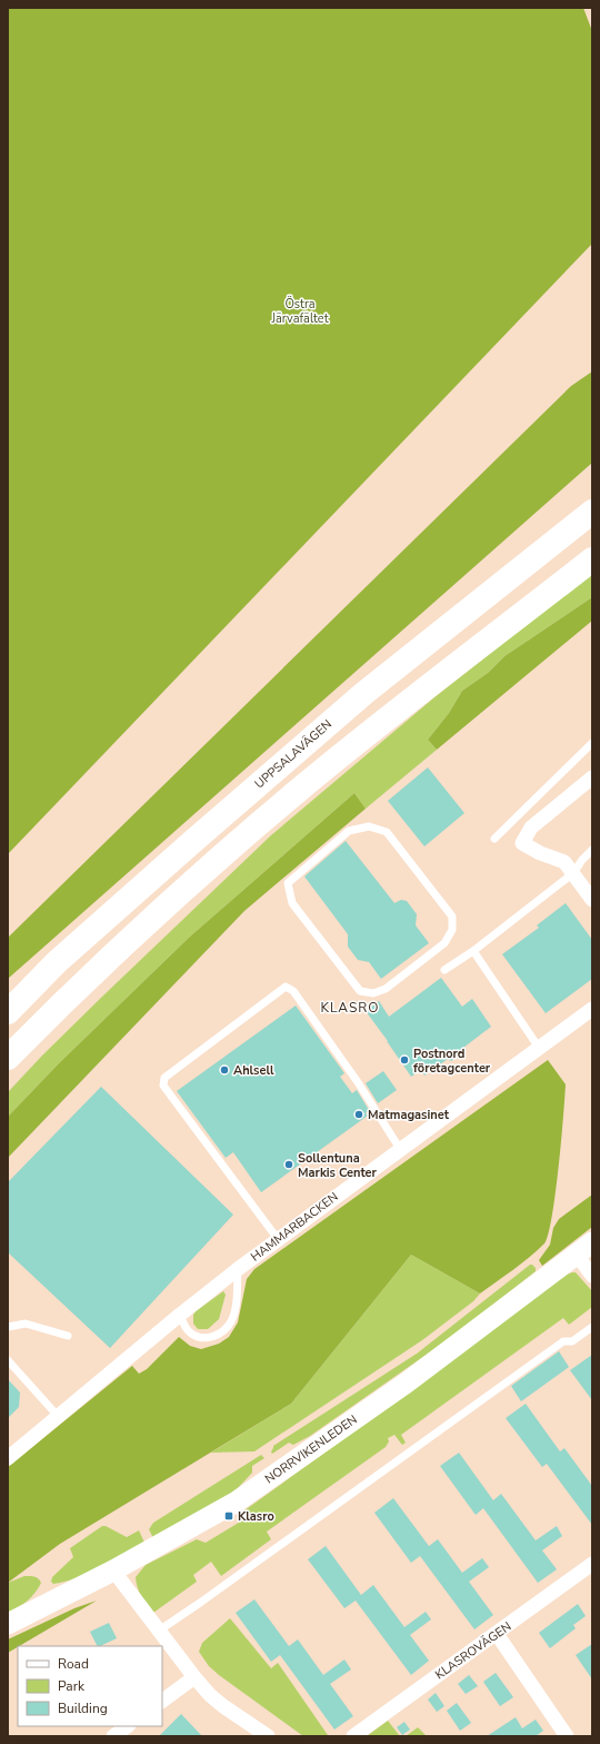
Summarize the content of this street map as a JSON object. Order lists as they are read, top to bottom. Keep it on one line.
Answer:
{"streets":{"highway":["UPPSALAVÄGEN"],"main road":["NORRVIKENLEDEN"],"street":["HAMMARBACKEN","KLASROVÄGEN"]},"districts":["KLASRO"],"parks":["Östra Järvafältet"],"places":{"other":["Postnord företagcenter","Ahlsell","Matmagasinet","Sollentuna Markis Center"],"transit":["Klasro"]},"legend":["Road","Park","Building"]}
